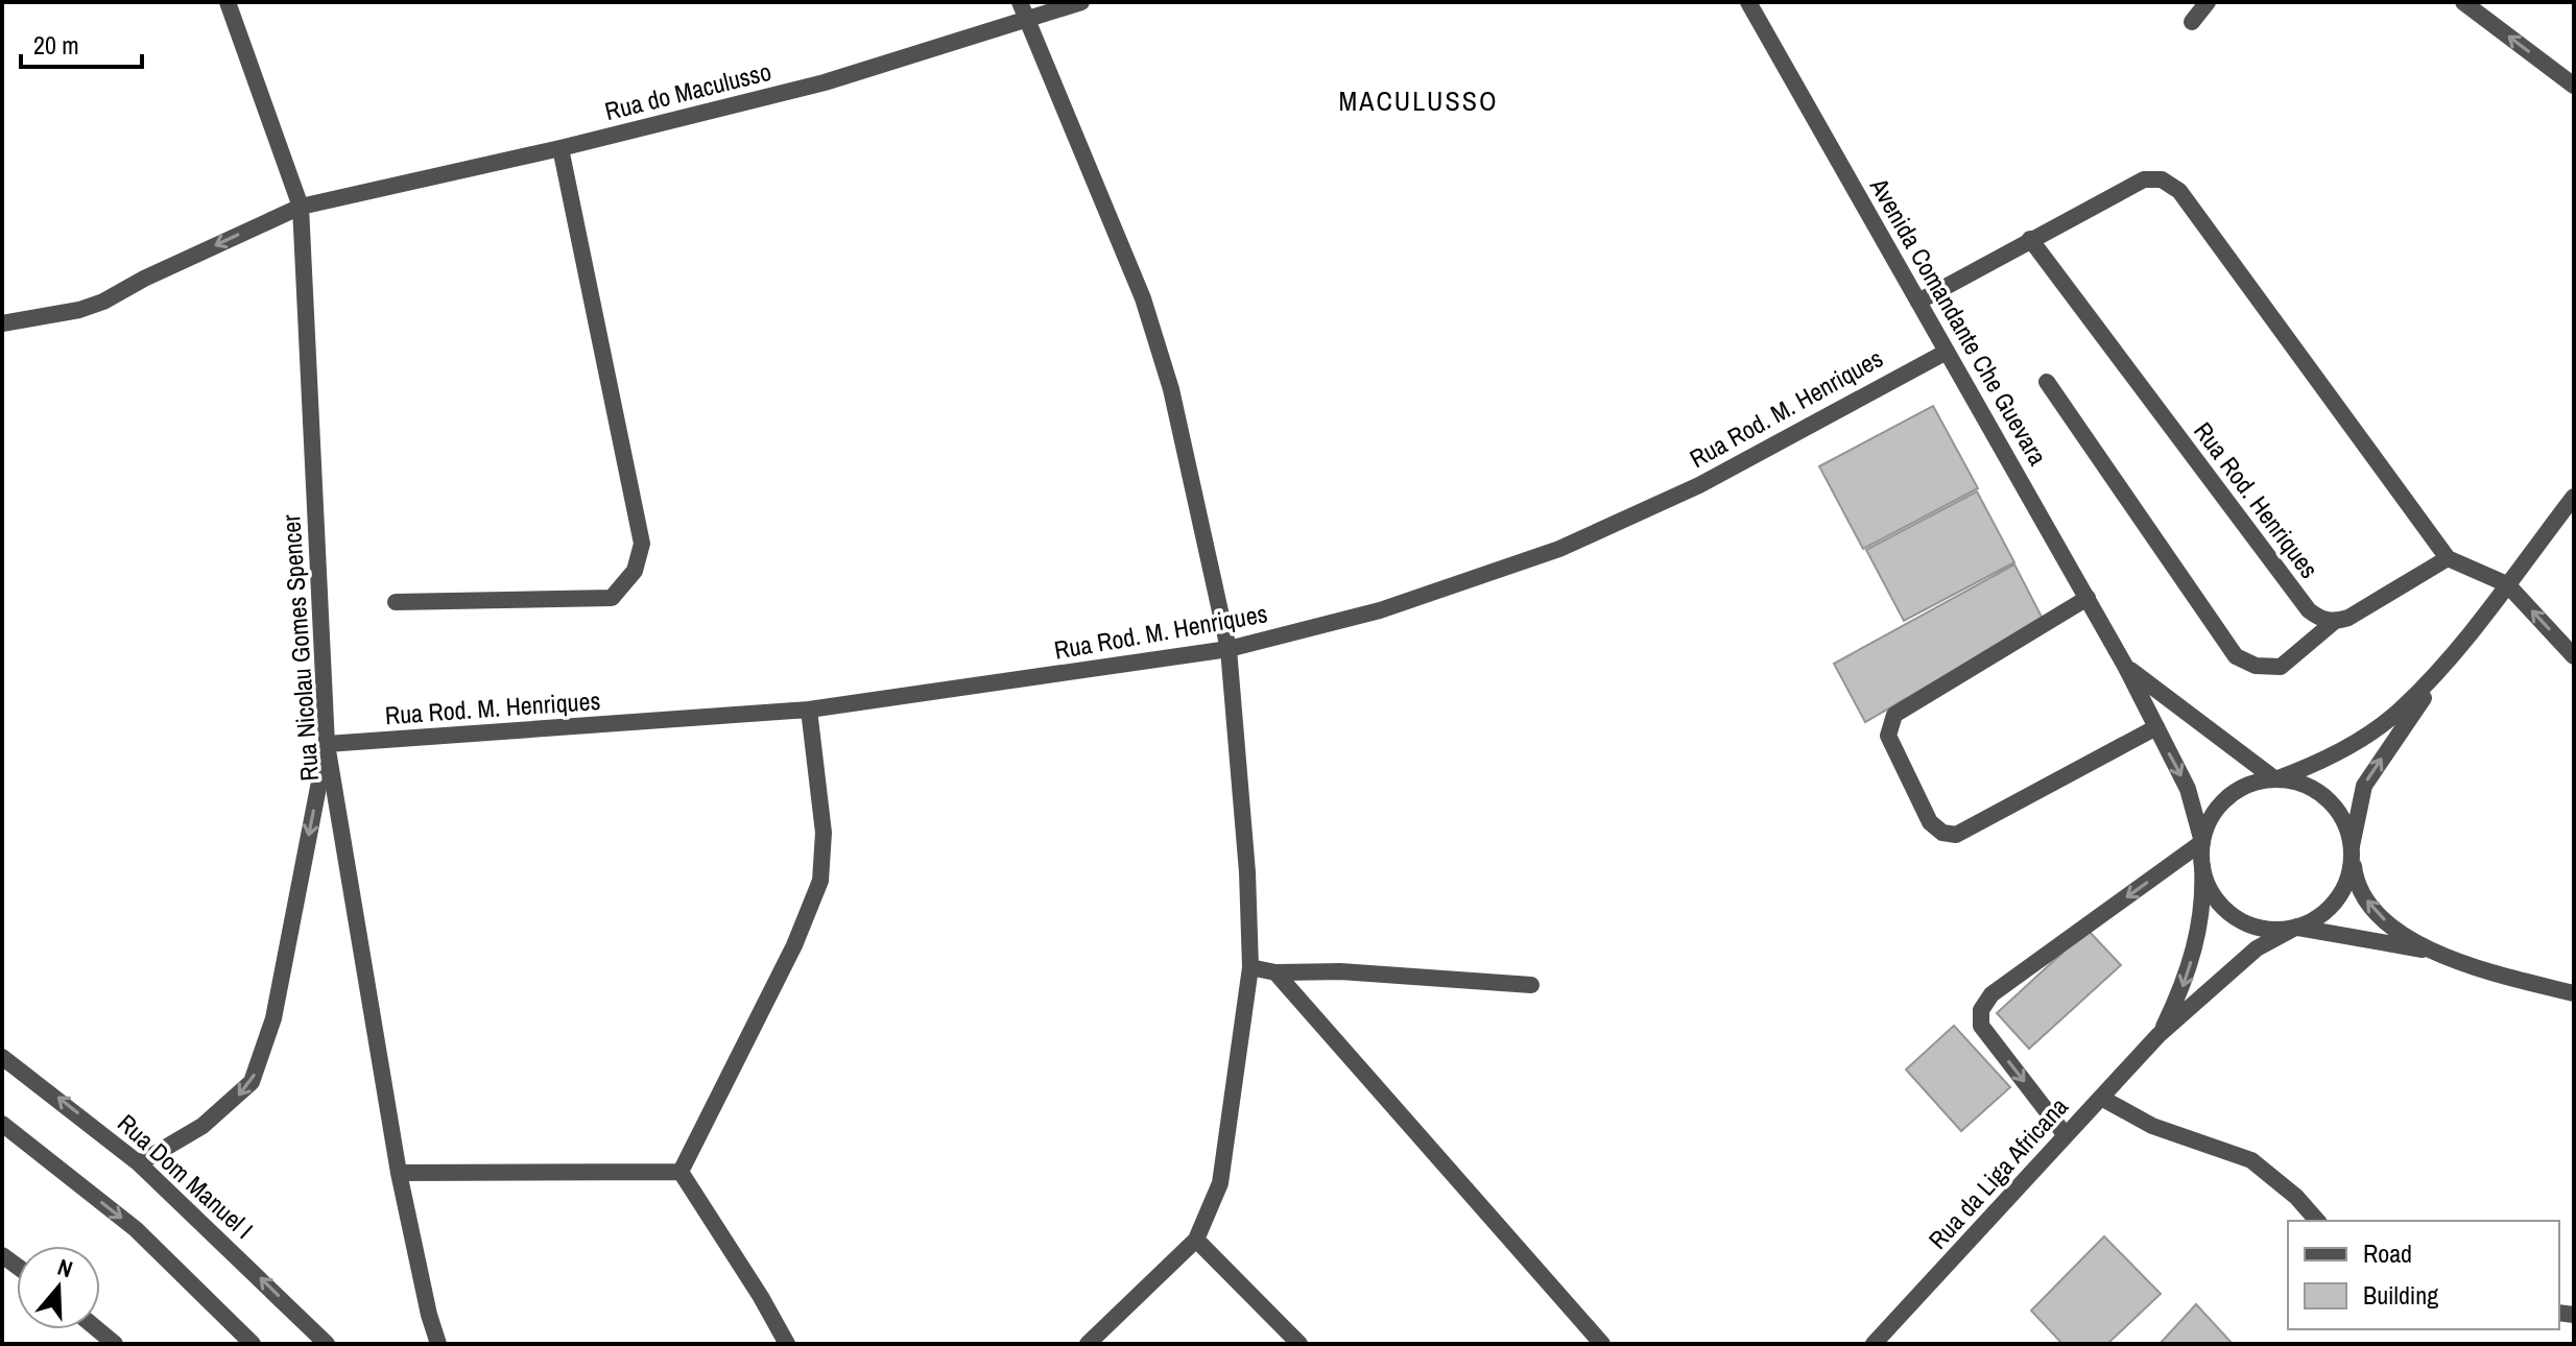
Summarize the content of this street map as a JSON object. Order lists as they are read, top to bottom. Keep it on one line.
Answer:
{"streets":{"street":["Rua do Maculusso","Avenida Comandante Che Guevara","Rua Rod. M. Henriques","Rua Rod. Henriques","Rua Nicolau Gomes Spencer","Rua da Liga Africana","Rua Dom Manuel I"]},"crossings":[["Rua do Maculusso","Rua Nicolau Gomes Spencer"],["Avenida Comandante Che Guevara","Rua Rod. M. Henriques"],["Rua Rod. M. Henriques","Rua Nicolau Gomes Spencer"]],"districts":["MACULUSSO"],"legend":["Road","Building"],"scale_bar":"20 m","north":"top"}
